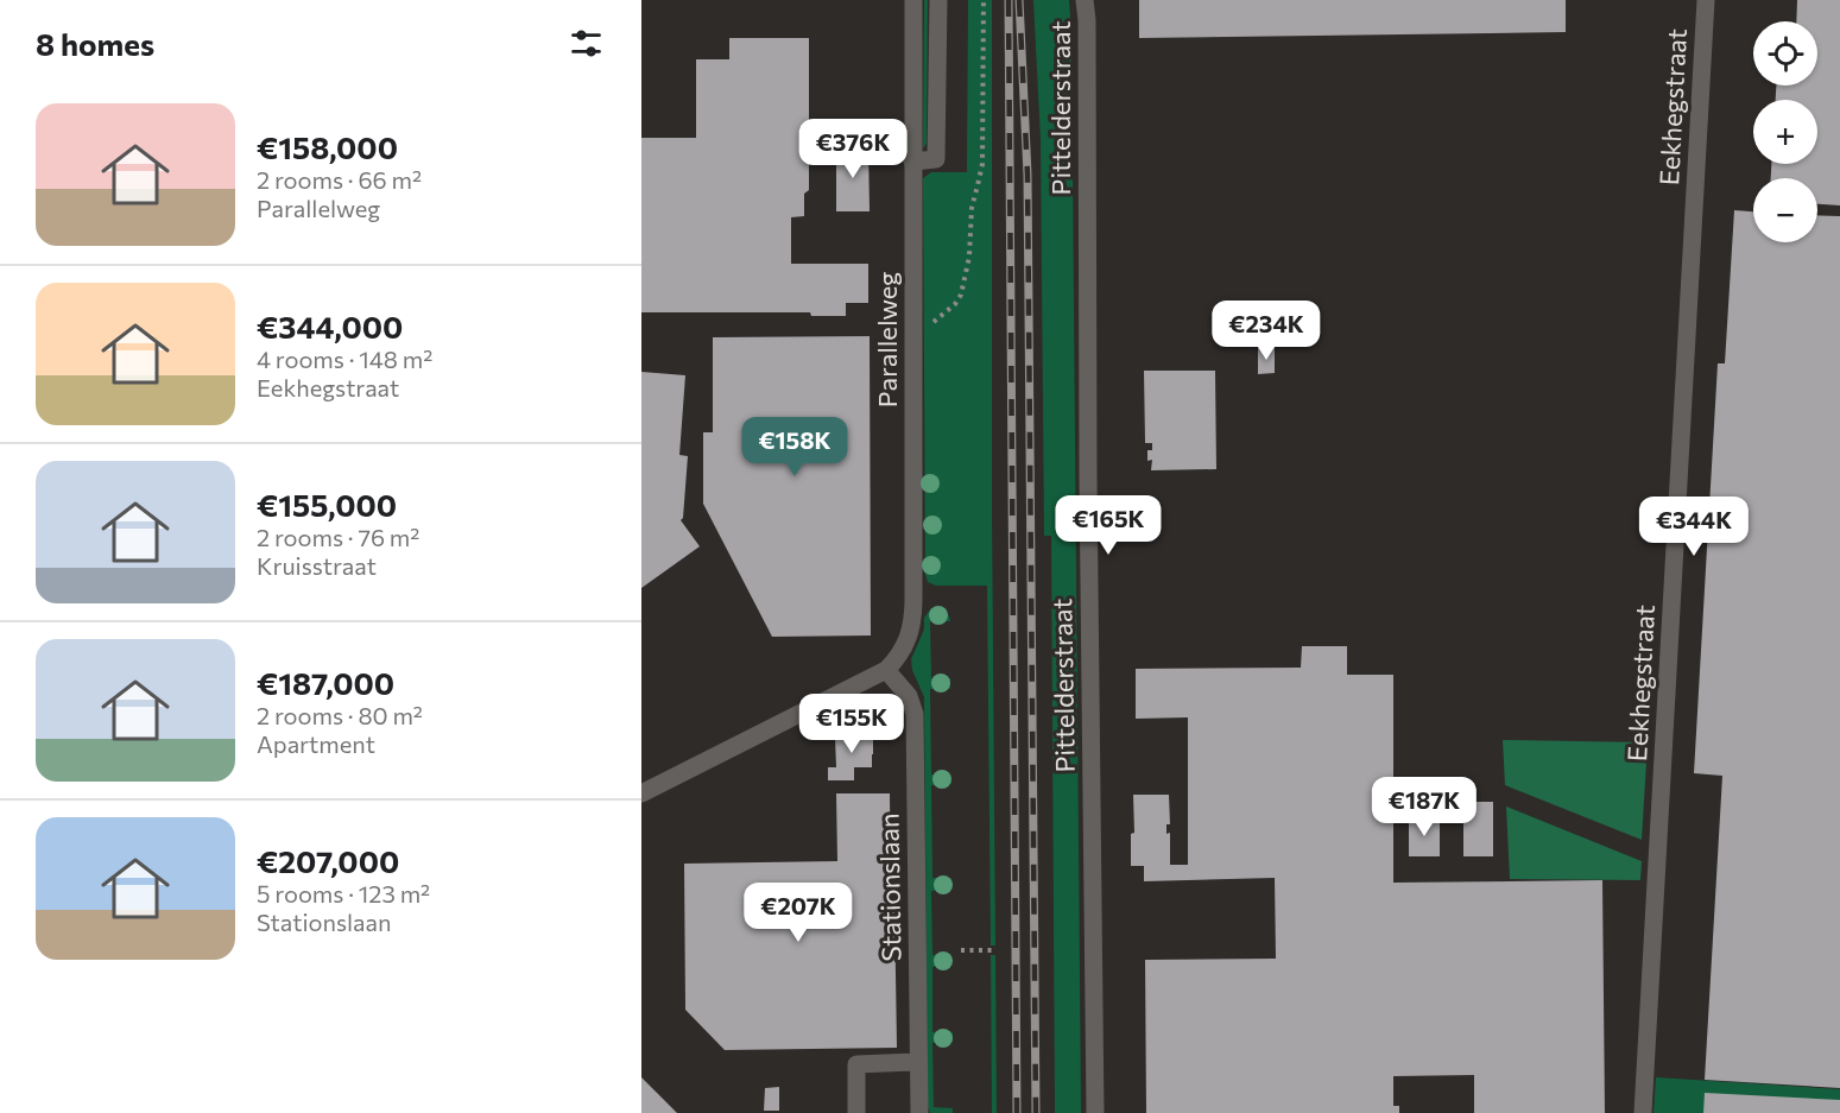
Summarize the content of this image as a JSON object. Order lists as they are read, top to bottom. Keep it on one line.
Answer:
{"streets":{"street":["Eekhegstraat","Pittelderstraat","Parallelweg","Stationslaan"]},"crossings":[["Parallelweg","Stationslaan"]],"page":{"heading":"8 homes","map_buttons":["+","−"],"list":[{"name":"€158,000","note":"2 rooms · 66 m² · Parallelweg"},{"name":"€344,000","note":"4 rooms · 148 m² · Eekhegstraat"},{"name":"€155,000","note":"2 rooms · 76 m² · Kruisstraat"},{"name":"€187,000","note":"2 rooms · 80 m² · Apartment"},{"name":"€207,000","note":"5 rooms · 123 m² · Stationslaan"}],"price":["€376K","€234K","€158K","€165K","€344K","€155K","€187K","€207K"]}}
